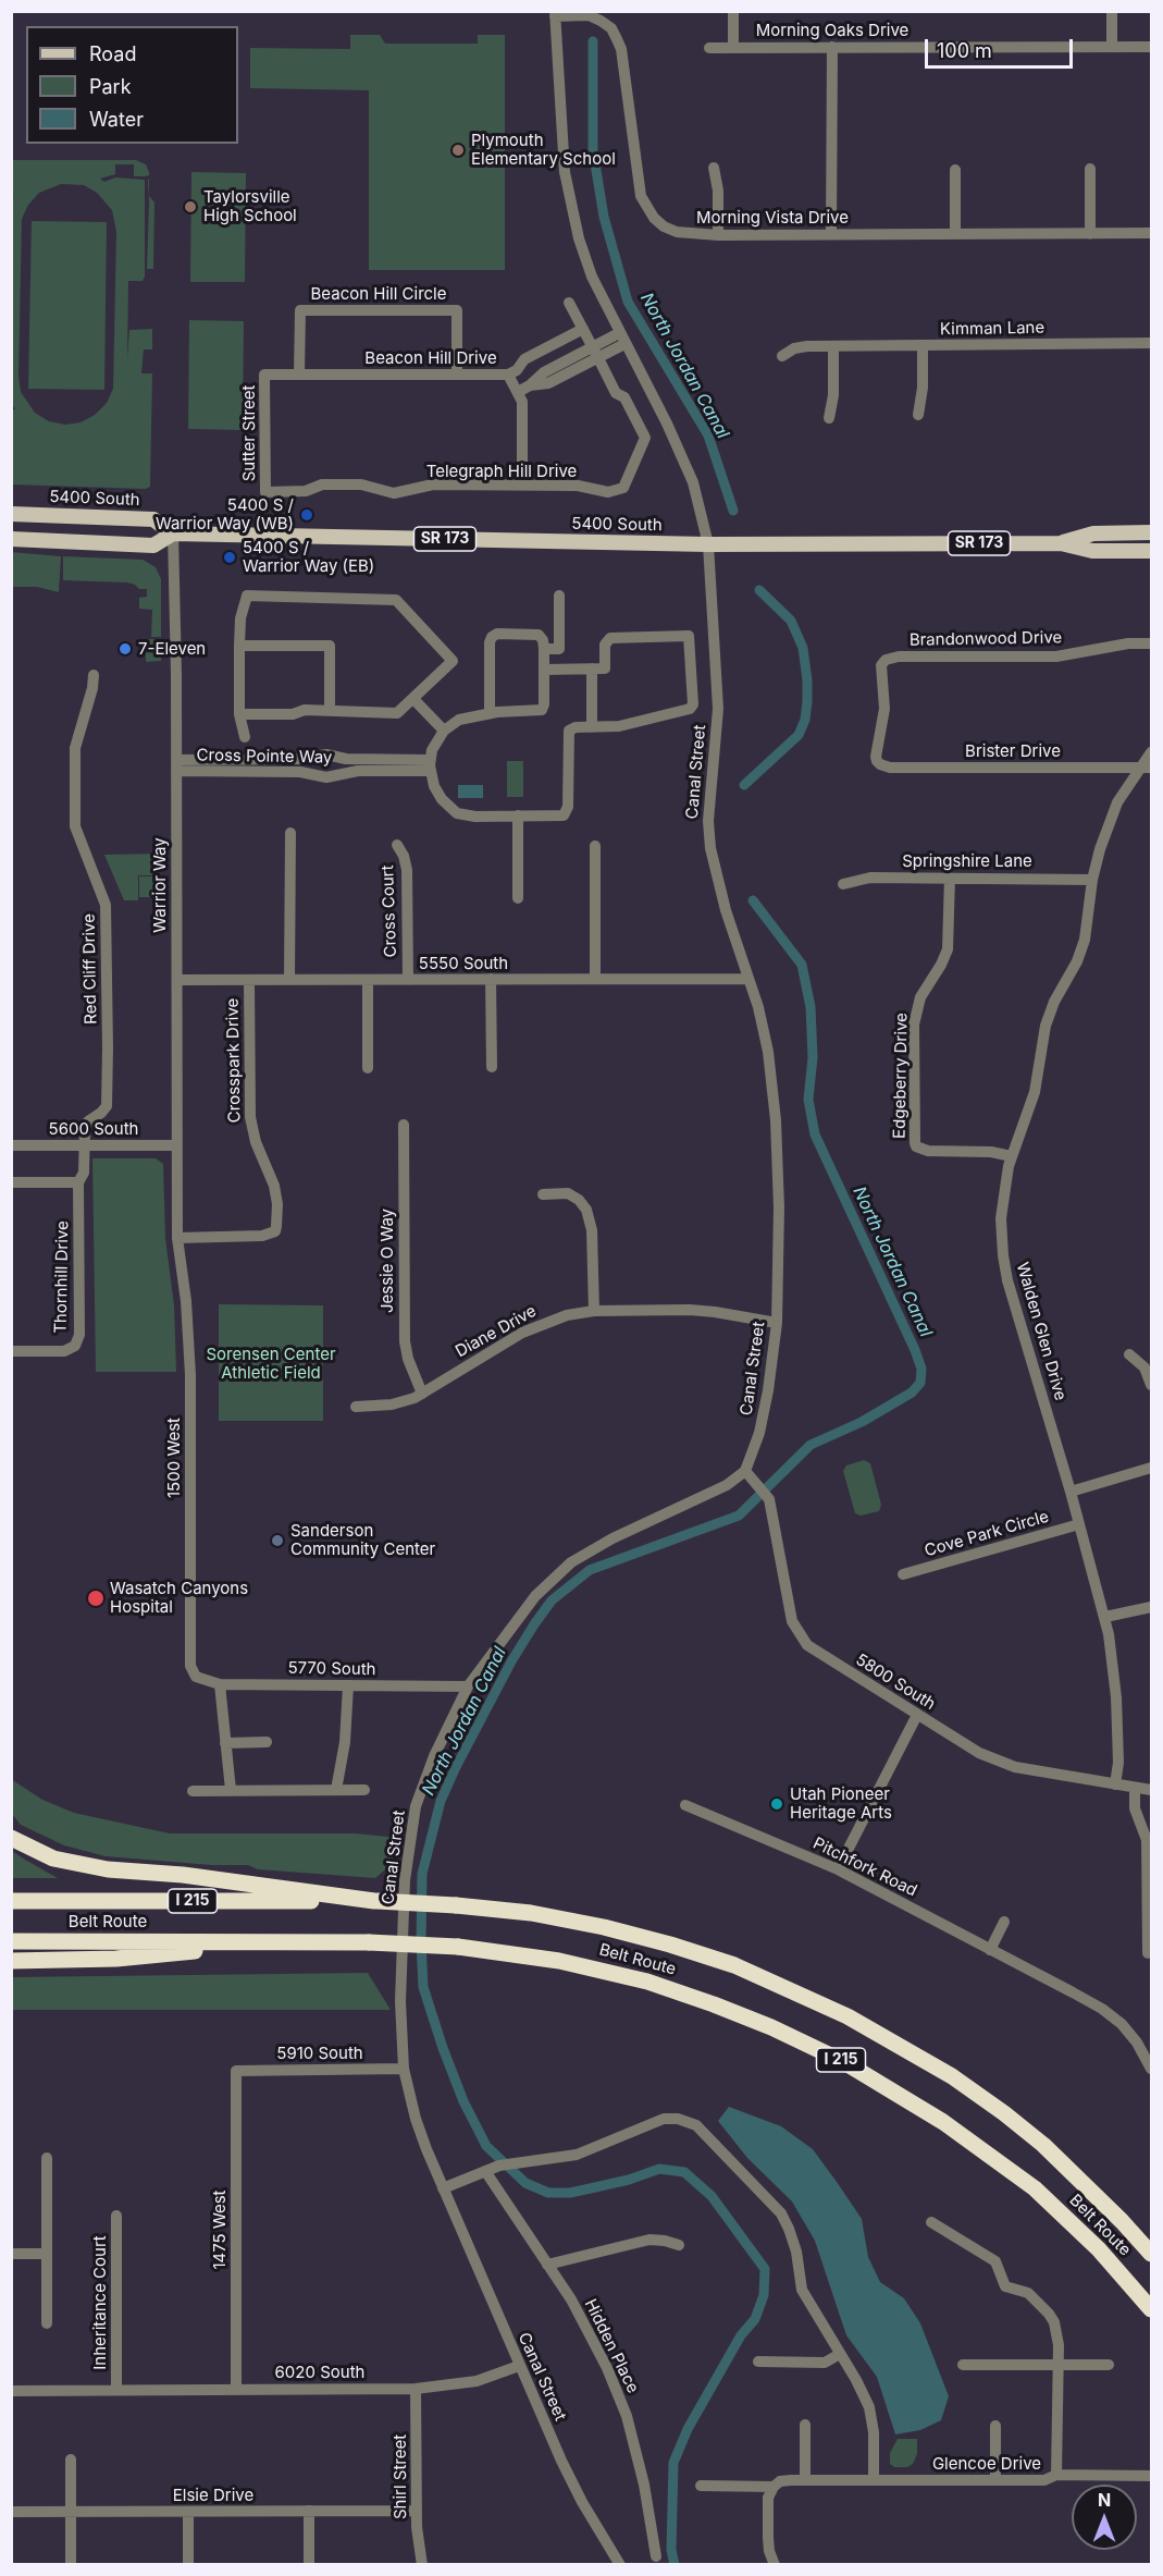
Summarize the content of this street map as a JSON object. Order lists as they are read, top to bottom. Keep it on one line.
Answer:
{"streets":{"highway":["I 215","Belt Route"],"main road":["5400 South","SR 173"],"street":["Morning Oaks Drive","Morning Vista Drive","Beacon Hill Circle","Kimman Lane","Beacon Hill Drive","Sutter Street","Telegraph Hill Drive","Brandonwood Drive","Brister Drive","Cross Pointe Way","Canal Street","Springshire Lane","Warrior Way","Cross Court","5550 South","Red Cliff Drive","Crosspark Drive","Edgeberry Drive","5600 South","Jessie O Way","Thornhill Drive","Diane Drive","Walden Glen Drive","1500 West","Cove Park Circle","5770 South","5800 South","Pitchfork Road","5910 South","1475 West","Inheritance Court","Hidden Place","6020 South","Glencoe Drive","Shirl Street","Elsie Drive"]},"crossings":[["Morning Vista Drive","Canal Street"],["Beacon Hill Circle","Beacon Hill Drive"],["Beacon Hill Drive","Sutter Street"],["Sutter Street","Telegraph Hill Drive"],["5400 South","Canal Street"],["5400 South","Warrior Way"],["Brandonwood Drive","Brister Drive"],["Brister Drive","Walden Glen Drive"],["Cross Pointe Way","Warrior Way"],["Canal Street","5550 South"],["Canal Street","Diane Drive"],["Canal Street","5770 South"],["Canal Street","5800 South"],["Canal Street","5910 South"],["Canal Street","6020 South"],["Springshire Lane","Edgeberry Drive"],["Springshire Lane","Walden Glen Drive"],["Warrior Way","5550 South"],["Warrior Way","Crosspark Drive"],["Warrior Way","5600 South"],["Warrior Way","1500 West"],["Cross Court","5550 South"],["5550 South","Crosspark Drive"],["Red Cliff Drive","5600 South"],["Red Cliff Drive","Thornhill Drive"],["Crosspark Drive","1500 West"],["Edgeberry Drive","Walden Glen Drive"],["5600 South","Thornhill Drive"],["Jessie O Way","Diane Drive"],["Walden Glen Drive","Cove Park Circle"],["Walden Glen Drive","5800 South"],["1500 West","5770 South"],["5910 South","1475 West"],["1475 West","6020 South"],["Inheritance Court","6020 South"],["6020 South","Shirl Street"],["Shirl Street","Elsie Drive"]],"water":["North Jordan Canal"],"parks":["Sorensen Center Athletic Field"],"places":["Plymouth Elementary School","Taylorsville High School","5400 S / Warrior Way (WB)","5400 S / Warrior Way (EB)","7-Eleven","Sanderson Community Center","Wasatch Canyons Hospital","Utah Pioneer Heritage Arts"],"legend":["Road","Park","Water"],"scale_bar":"100 m","north":"top"}
